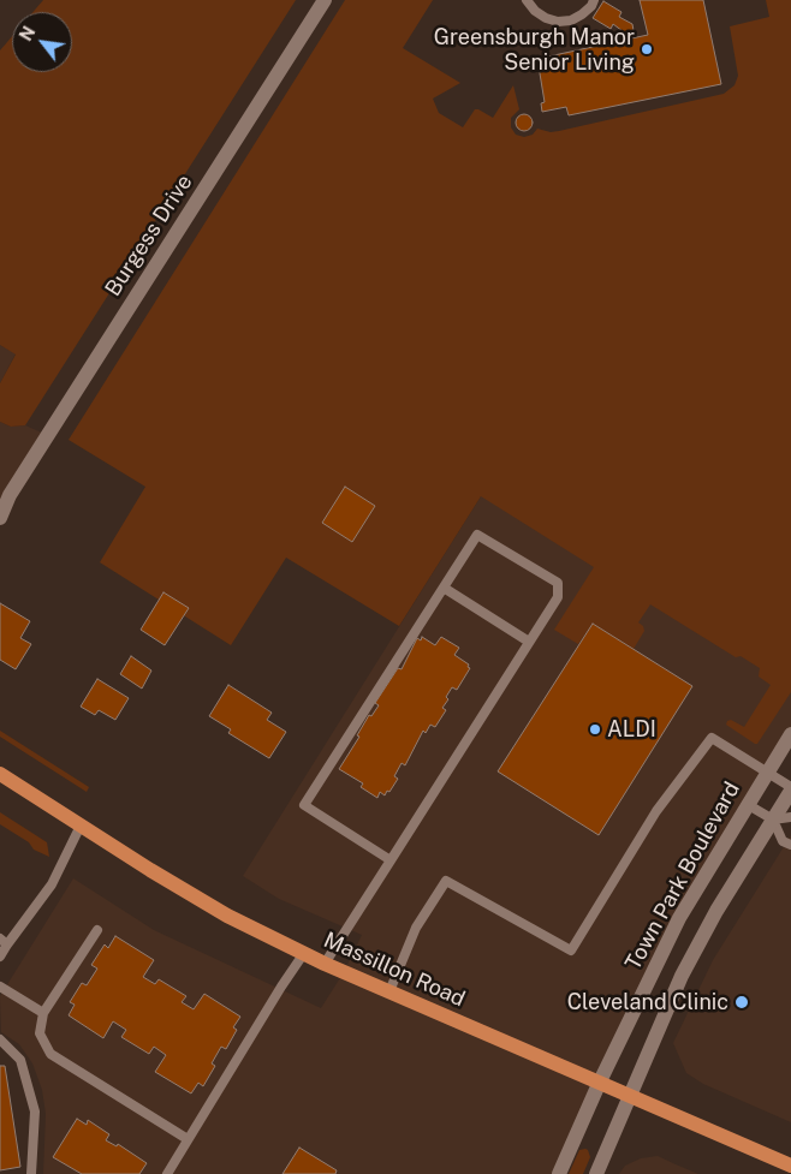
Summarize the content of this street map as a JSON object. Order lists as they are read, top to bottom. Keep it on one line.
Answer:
{"streets":{"main road":["Massillon Road"],"street":["Burgess Drive","Town Park Boulevard"]},"crossings":[["Town Park Boulevard","Massillon Road"]],"places":["Greensburgh Manor Senior Living","ALDI","Cleveland Clinic"],"north":"top left"}
